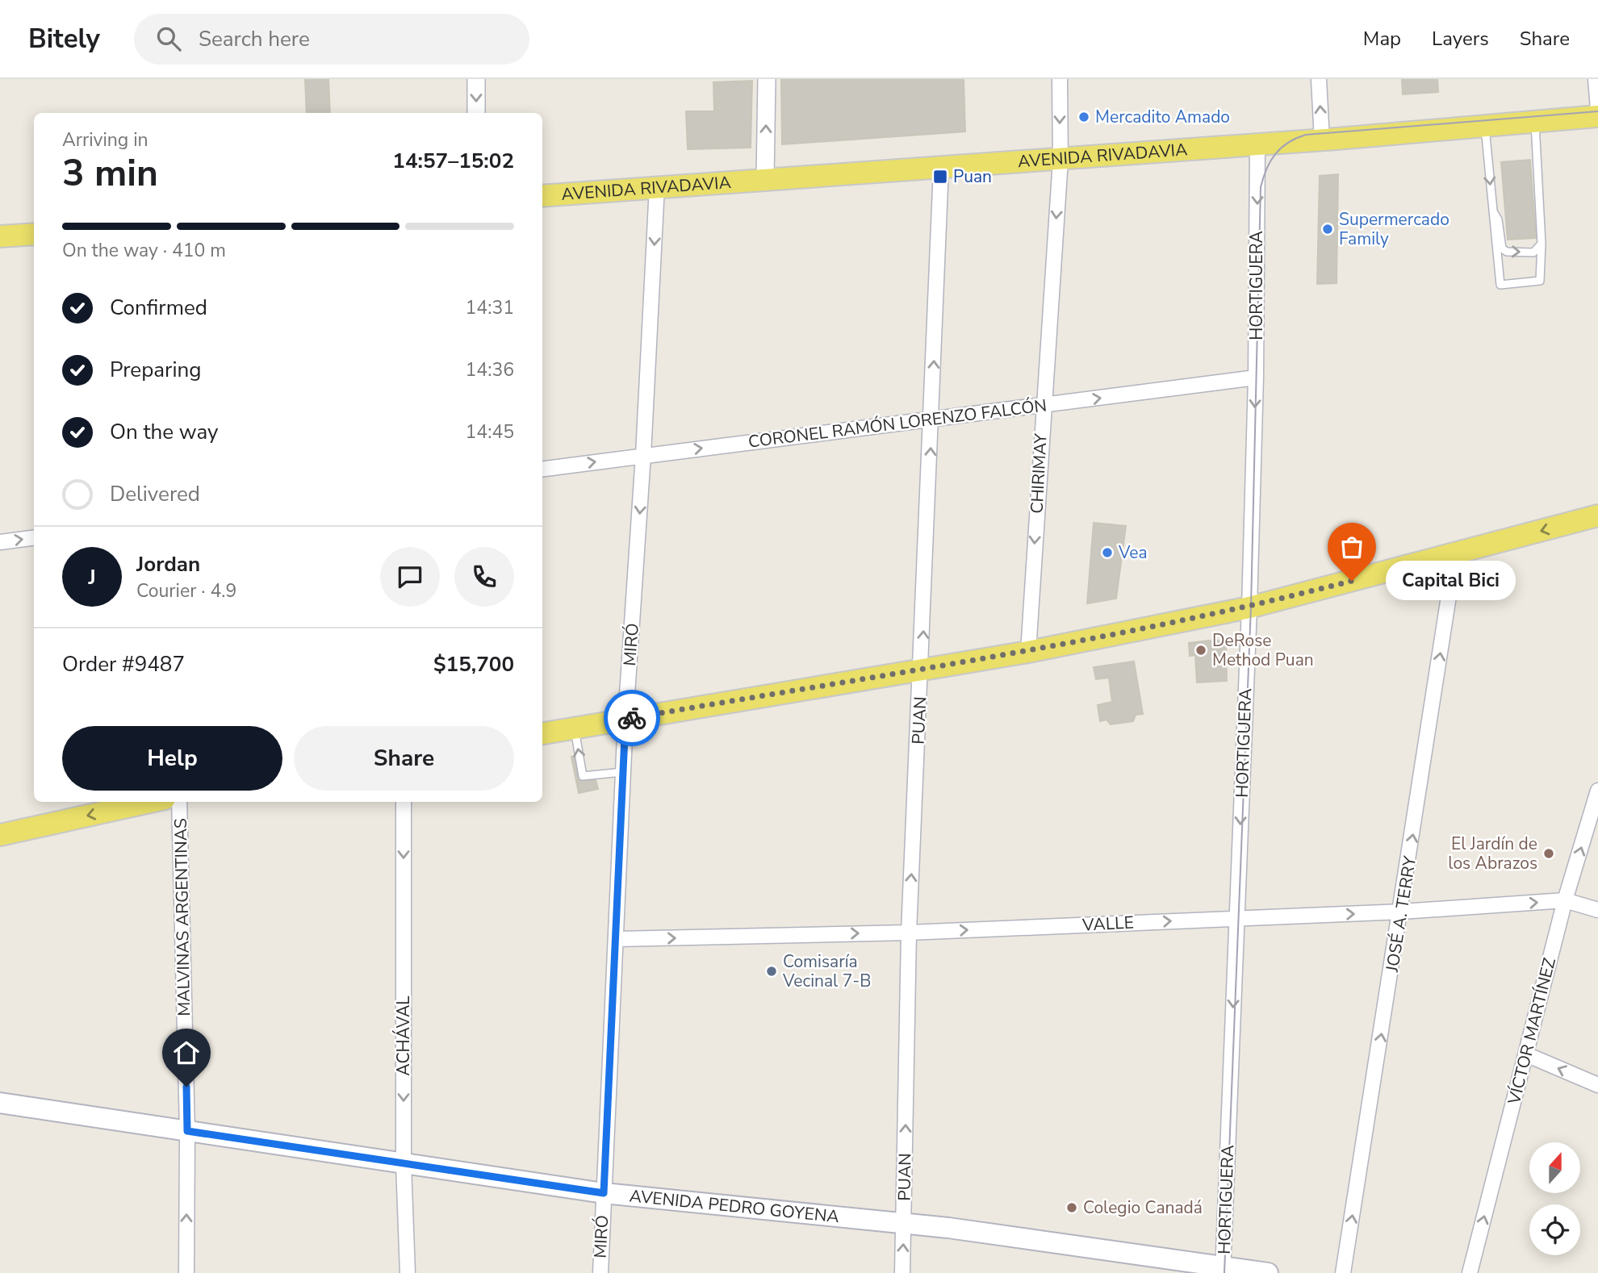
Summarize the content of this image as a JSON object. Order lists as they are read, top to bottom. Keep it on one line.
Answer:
{"streets":{"main road":["AVENIDA RIVADAVIA","AVENIDA PEDRO GOYENA"],"street":["HORTIGUERA","CORONEL RAMÓN LORENZO FALCÓN","CHIRIMAY","MIRÓ","PUAN","JOSÉ A. TERRY","MALVINAS ARGENTINAS","VALLE","VÍCTOR MARTÍNEZ","ACHÁVAL"]},"crossings":[["AVENIDA RIVADAVIA","HORTIGUERA"],["AVENIDA RIVADAVIA","CHIRIMAY"],["AVENIDA RIVADAVIA","MIRÓ"],["AVENIDA RIVADAVIA","PUAN"],["HORTIGUERA","CORONEL RAMÓN LORENZO FALCÓN"],["HORTIGUERA","VALLE"],["HORTIGUERA","AVENIDA PEDRO GOYENA"],["CORONEL RAMÓN LORENZO FALCÓN","CHIRIMAY"],["CORONEL RAMÓN LORENZO FALCÓN","MIRÓ"],["CORONEL RAMÓN LORENZO FALCÓN","PUAN"],["MIRÓ","VALLE"],["MIRÓ","AVENIDA PEDRO GOYENA"],["PUAN","VALLE"],["PUAN","AVENIDA PEDRO GOYENA"],["JOSÉ A. TERRY","VALLE"],["MALVINAS ARGENTINAS","AVENIDA PEDRO GOYENA"],["VALLE","VÍCTOR MARTÍNEZ"],["ACHÁVAL","AVENIDA PEDRO GOYENA"]],"one_way":["HORTIGUERA","CORONEL RAMÓN LORENZO FALCÓN","CHIRIMAY","MIRÓ","PUAN","JOSÉ A. TERRY","VALLE","VÍCTOR MARTÍNEZ","ACHÁVAL"],"places":{"other":["Mercadito Amado","Supermercado Family","Vea","Capital Bici","DeRose Method Puan","El Jardín de los Abrazos","Comisaría Vecinal 7-B","Colegio Canadá"],"transit":["Puan"]},"north":"top","page":{"header":"Bitely","search":"Search here","nav":["Map","Layers","Share"],"heading":["3 min","Arriving in","14:57–15:02"],"panel":["Jordan","Courier · 4.9","Order #9487","$15,700"],"bar":"On the way · 410 m","list":[["Confirmed","14:31"],["Preparing","14:36"],["On the way","14:45"],"Delivered"],"round":"J","bubble":"Capital Bici","buttons":["Help","Share"]}}
